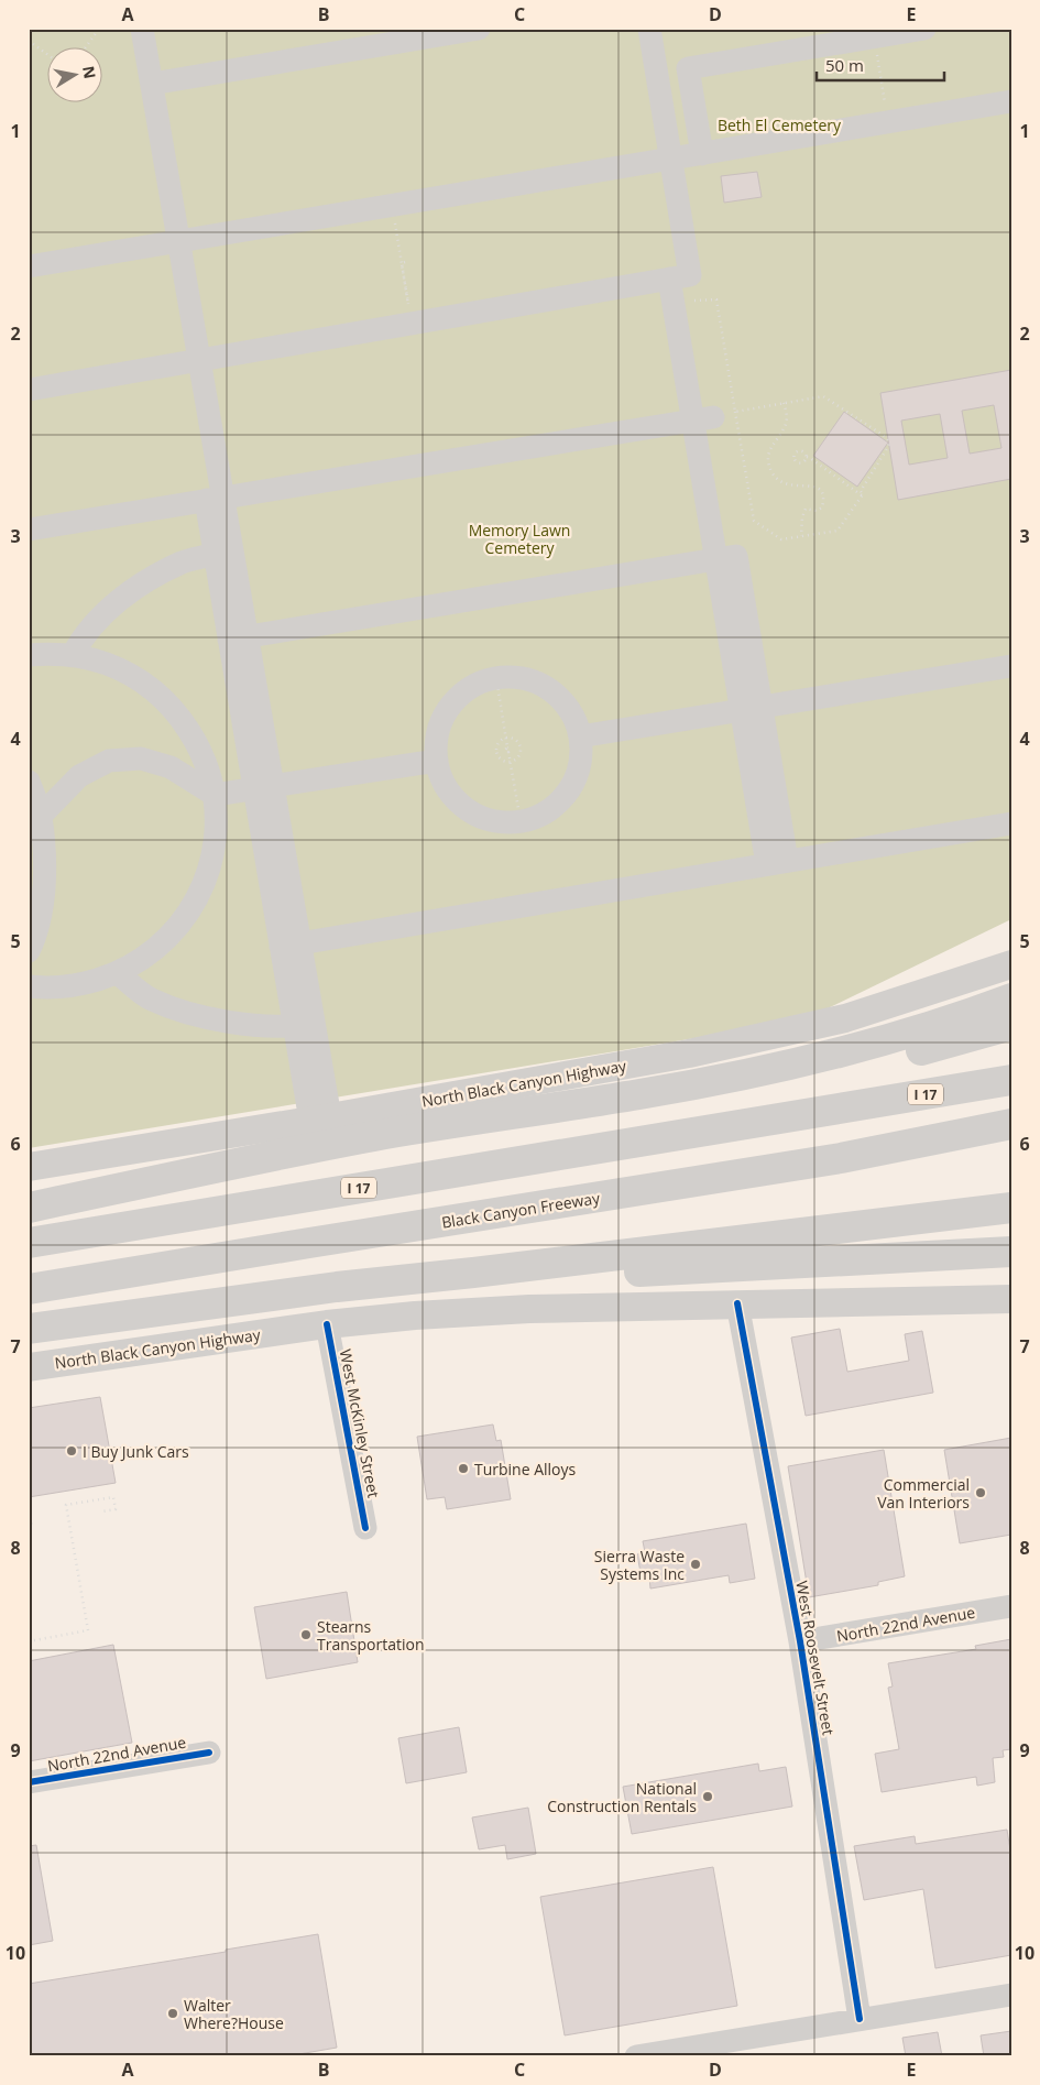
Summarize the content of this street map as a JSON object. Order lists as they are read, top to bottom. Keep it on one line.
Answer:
{"streets":{"highway":["I 17","Black Canyon Freeway"],"main road":["North Black Canyon Highway"],"street":["West McKinley Street","North 22nd Avenue","West Roosevelt Street"]},"crossings":[["North Black Canyon Highway","West McKinley Street"],["North Black Canyon Highway","West Roosevelt Street"],["North 22nd Avenue","West Roosevelt Street"]],"parks":["Beth El Cemetery","Memory Lawn Cemetery"],"places":["I Buy Junk Cars","Turbine Alloys","Commercial Van Interiors","Sierra Waste Systems Inc","Stearns Transportation","National Construction Rentals","Walter Where?House"],"scale_bar":"50 m","north":"right","grid":{"columns":["A","B","C","D","E"],"rows":["1","2","3","4","5","6","7","8","9","10"]}}
